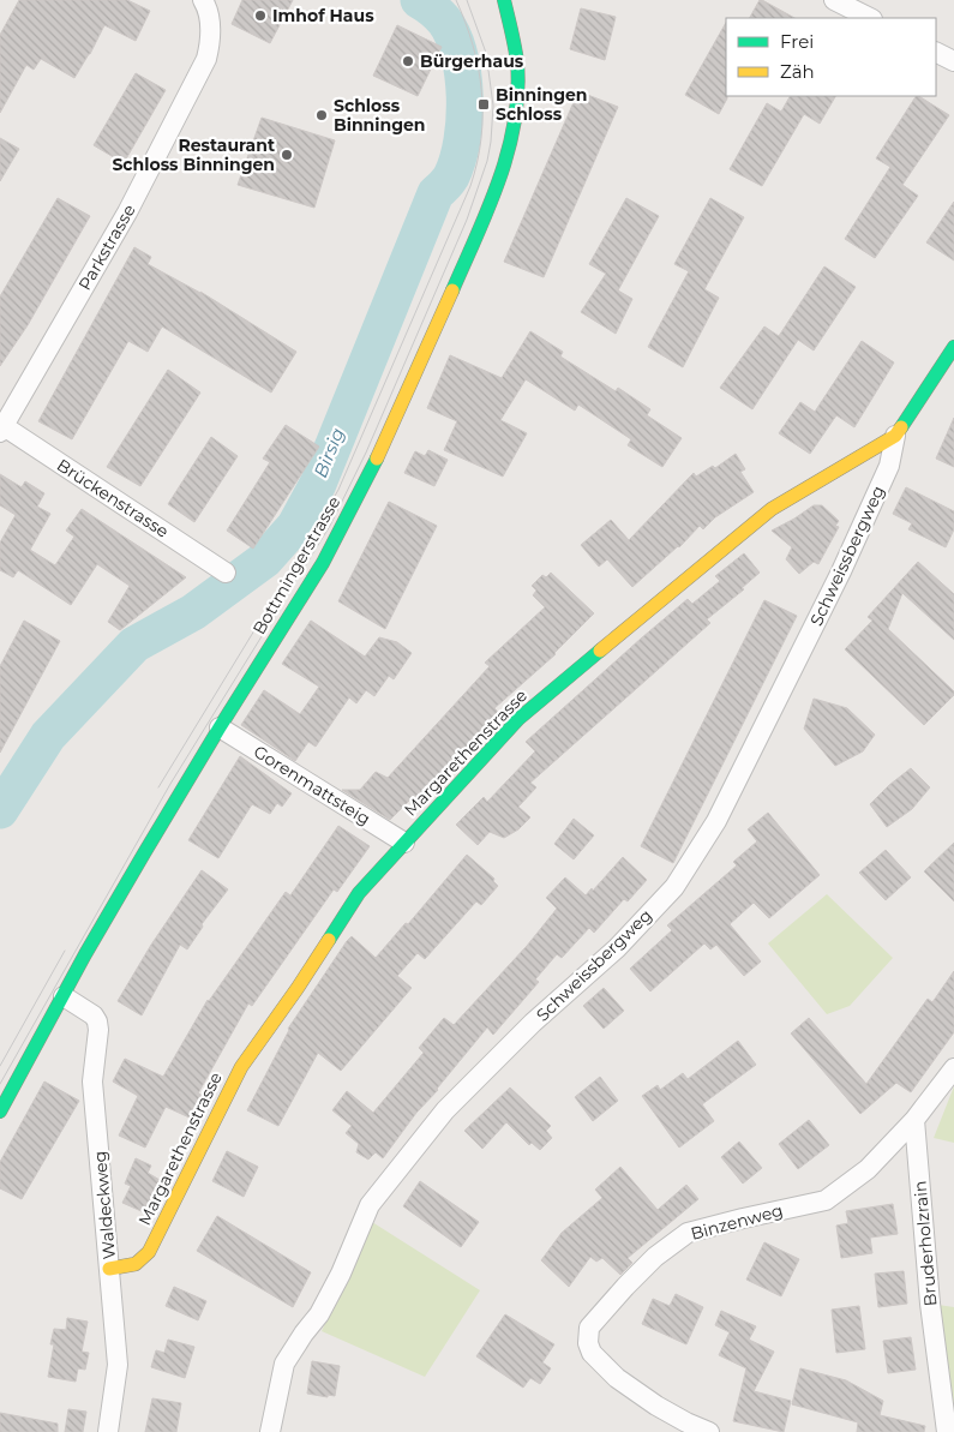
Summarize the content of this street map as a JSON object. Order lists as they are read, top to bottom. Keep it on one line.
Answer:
{"streets":{"street":["Parkstrasse","Brückenstrasse","Schweissbergweg","Bottmingerstrasse","Margarethenstrasse","Gorenmattsteig","Waldeckweg","Binzenweg","Bruderholzrain"]},"crossings":[["Parkstrasse","Brückenstrasse"],["Schweissbergweg","Margarethenstrasse"],["Bottmingerstrasse","Gorenmattsteig"],["Bottmingerstrasse","Waldeckweg"],["Margarethenstrasse","Gorenmattsteig"],["Margarethenstrasse","Waldeckweg"],["Binzenweg","Bruderholzrain"]],"water":["Birsig"],"places":{"other":["Imhof Haus","Bürgerhaus","Schloss Binningen","Restaurant Schloss Binningen"],"transit":["Binningen Schloss"]},"legend":["Frei","Zäh"]}
